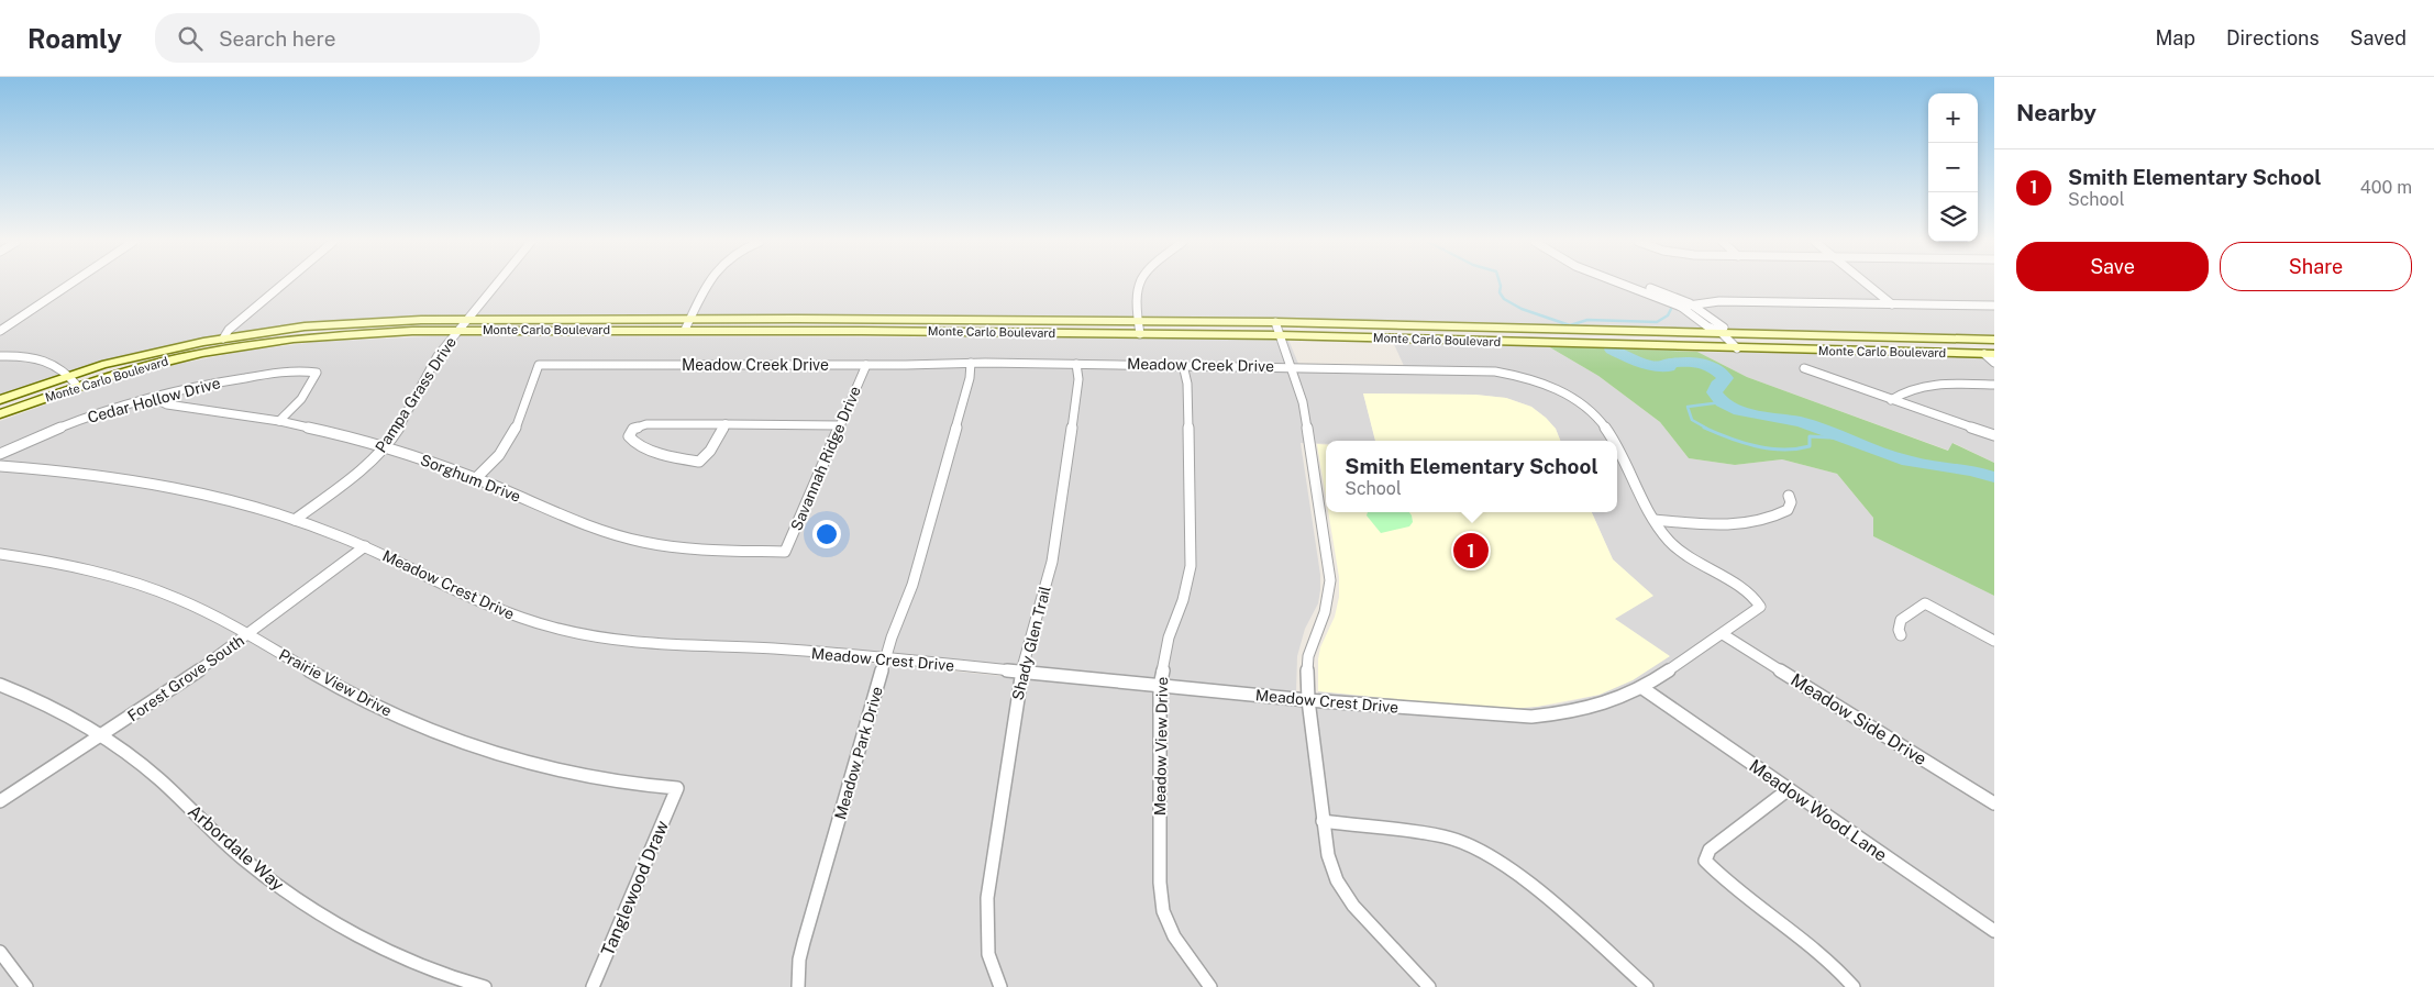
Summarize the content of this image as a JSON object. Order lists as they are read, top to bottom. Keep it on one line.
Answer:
{"streets":{"main road":["Monte Carlo Boulevard"],"street":["Meadow Creek Drive","Pampa Grass Drive","Cedar Hollow Drive","Savannah Ridge Drive","Sorghum Drive","Meadow Crest Drive","Shady Glen Trail","Forest Grove South","Prairie View Drive","Meadow Side Drive","Meadow View Drive","Meadow Park Drive","Meadow Wood Lane","Arbordale Way","Tanglewood Draw"]},"crossings":[["Monte Carlo Boulevard","Pampa Grass Drive"],["Meadow Creek Drive","Savannah Ridge Drive"],["Meadow Creek Drive","Sorghum Drive"],["Meadow Creek Drive","Meadow Crest Drive"],["Meadow Creek Drive","Shady Glen Trail"],["Meadow Creek Drive","Meadow View Drive"],["Meadow Creek Drive","Meadow Park Drive"],["Pampa Grass Drive","Sorghum Drive"],["Pampa Grass Drive","Meadow Crest Drive"],["Cedar Hollow Drive","Sorghum Drive"],["Savannah Ridge Drive","Sorghum Drive"],["Meadow Crest Drive","Shady Glen Trail"],["Meadow Crest Drive","Forest Grove South"],["Meadow Crest Drive","Meadow Side Drive"],["Meadow Crest Drive","Meadow View Drive"],["Meadow Crest Drive","Meadow Park Drive"],["Meadow Crest Drive","Meadow Wood Lane"],["Forest Grove South","Prairie View Drive"],["Forest Grove South","Arbordale Way"],["Prairie View Drive","Tanglewood Draw"]],"page":{"header":"Roamly","search":"Search here","nav":["Map","Directions","Saved"],"heading":"Nearby","map_buttons":["+","−"],"list":[{"mark":"1","name":"Smith Elementary School","note":"School","value":"400 m"}],"buttons":["Save","Share"],"popup":["Smith Elementary School","School"],"pins":"1"}}
